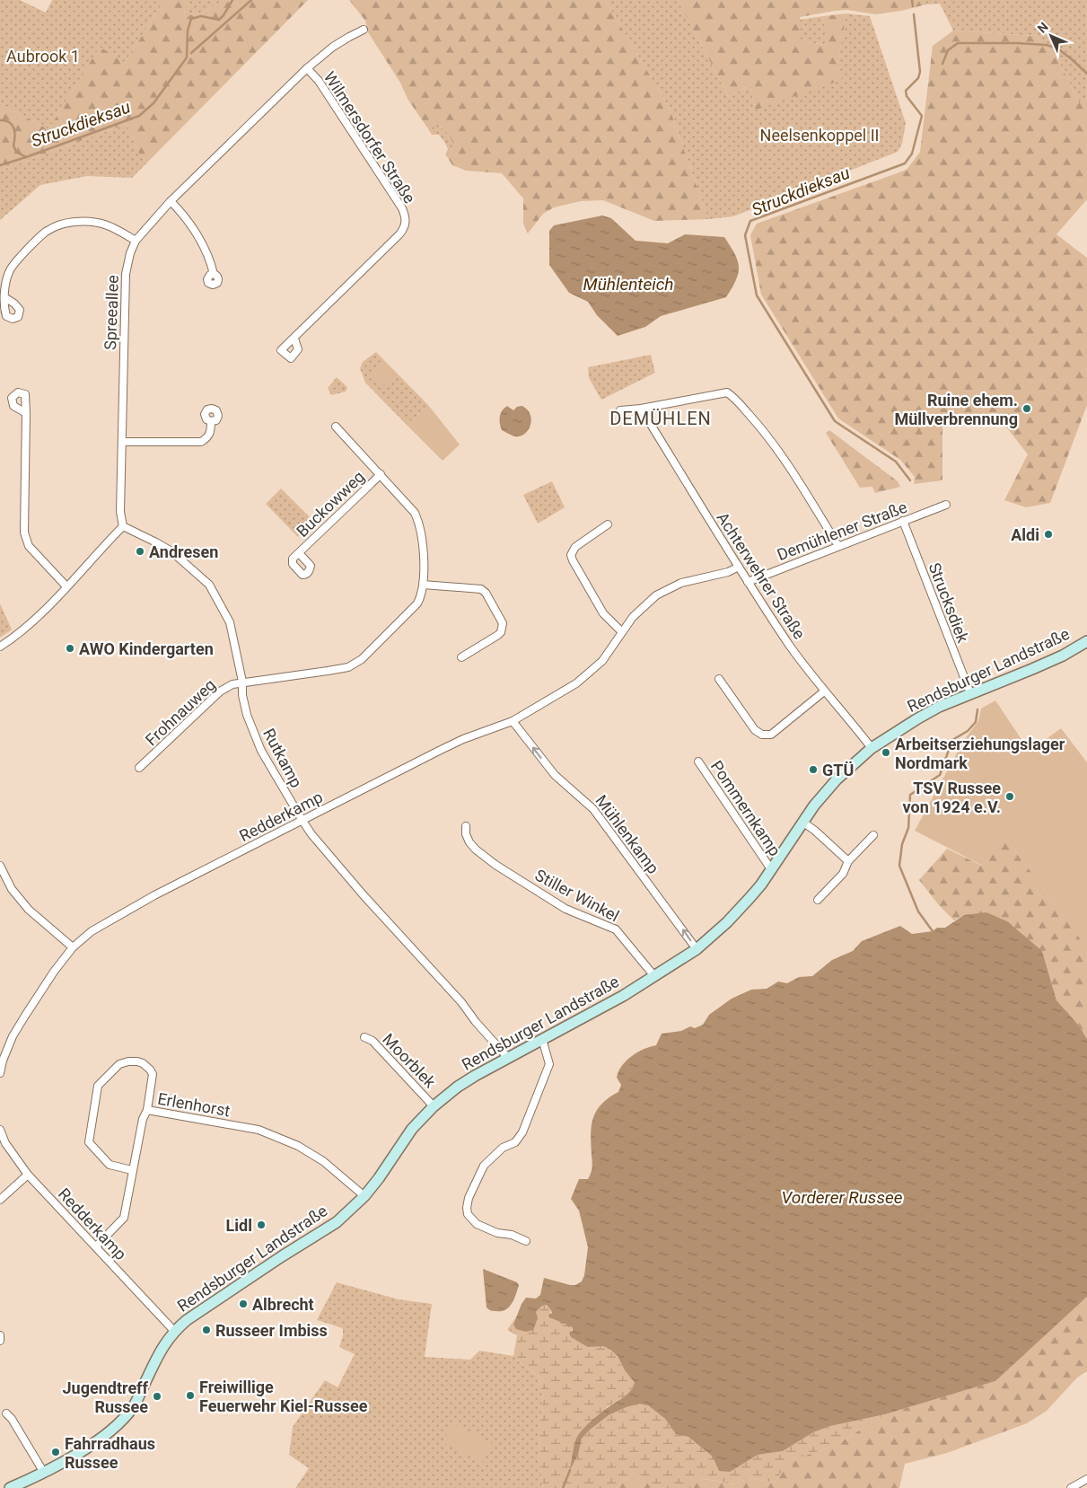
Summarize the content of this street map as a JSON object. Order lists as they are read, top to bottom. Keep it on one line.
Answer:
{"streets":{"street":["Wilmersdorfer Straße","Spreeallee","Buckowweg","Demühlener Straße","Achterwehrer Straße","Strucksdiek","Rendsburger Landstraße","Frohnauweg","Rutkamp","Pommernkamp","Redderkamp","Mühlenkamp","Stiller Winkel","Moorblek","Erlenhorst"]},"crossings":[["Wilmersdorfer Straße","Spreeallee"],["Spreeallee","Rutkamp"],["Demühlener Straße","Achterwehrer Straße"],["Demühlener Straße","Strucksdiek"],["Achterwehrer Straße","Rendsburger Landstraße"],["Achterwehrer Straße","Redderkamp"],["Strucksdiek","Rendsburger Landstraße"],["Rendsburger Landstraße","Rutkamp"],["Rendsburger Landstraße","Pommernkamp"],["Rendsburger Landstraße","Redderkamp"],["Rendsburger Landstraße","Mühlenkamp"],["Rendsburger Landstraße","Stiller Winkel"],["Rendsburger Landstraße","Moorblek"],["Rendsburger Landstraße","Erlenhorst"],["Frohnauweg","Rutkamp"],["Rutkamp","Redderkamp"],["Redderkamp","Mühlenkamp"],["Redderkamp","Erlenhorst"]],"one_way":["Mühlenkamp"],"districts":["DEMÜHLEN"],"water":["Struckdieksau","Mühlenteich","Vorderer Russee"],"parks":["Aubrook 1","Neelsenkoppel II"],"places":["Ruine ehem. Müllverbrennung","Aldi","Andresen","AWO Kindergarten","Arbeitserziehungslager Nordmark","GTÜ","TSV Russee von 1924 e.V.","Lidl","Albrecht","Russeer Imbiss","Freiwillige Feuerwehr Kiel-Russee","Jugendtreff Russee","Fahrradhaus Russee"],"north":"top left"}
